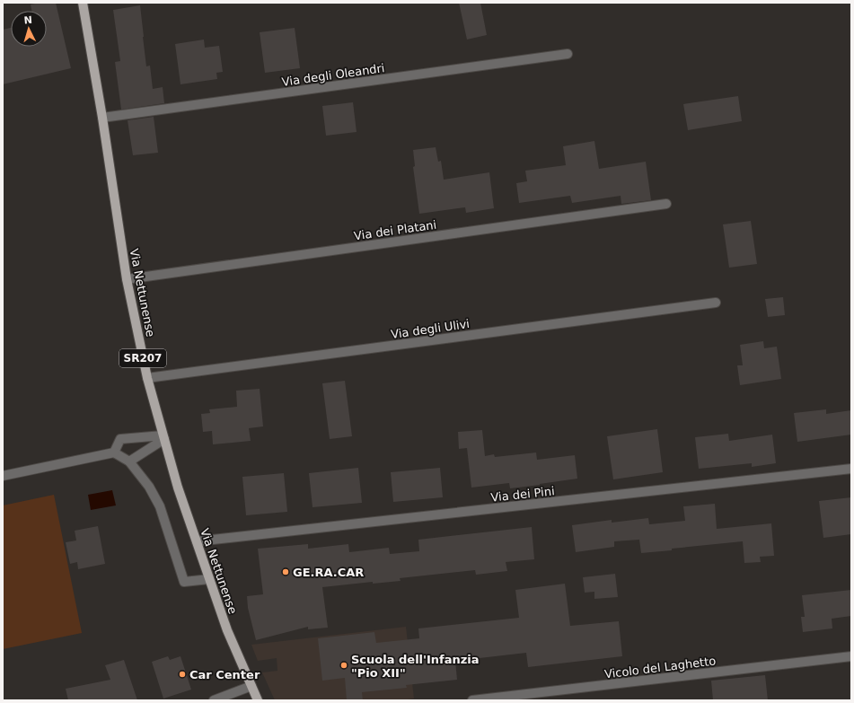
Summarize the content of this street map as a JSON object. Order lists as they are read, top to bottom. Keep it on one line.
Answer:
{"streets":{"main road":["Via Nettunense","SR207"],"street":["Via degli Oleandri","Via dei Platani","Via degli Ulivi","Via dei Pini","Vicolo del Laghetto"]},"crossings":[["Via degli Oleandri","Via Nettunense"],["Via dei Platani","Via Nettunense"],["Via Nettunense","Via degli Ulivi"],["Via Nettunense","Via dei Pini"]],"places":["GE.RA.CAR","Scuola dell'Infanzia \"Pio XII\"","Car Center"],"north":"top"}
